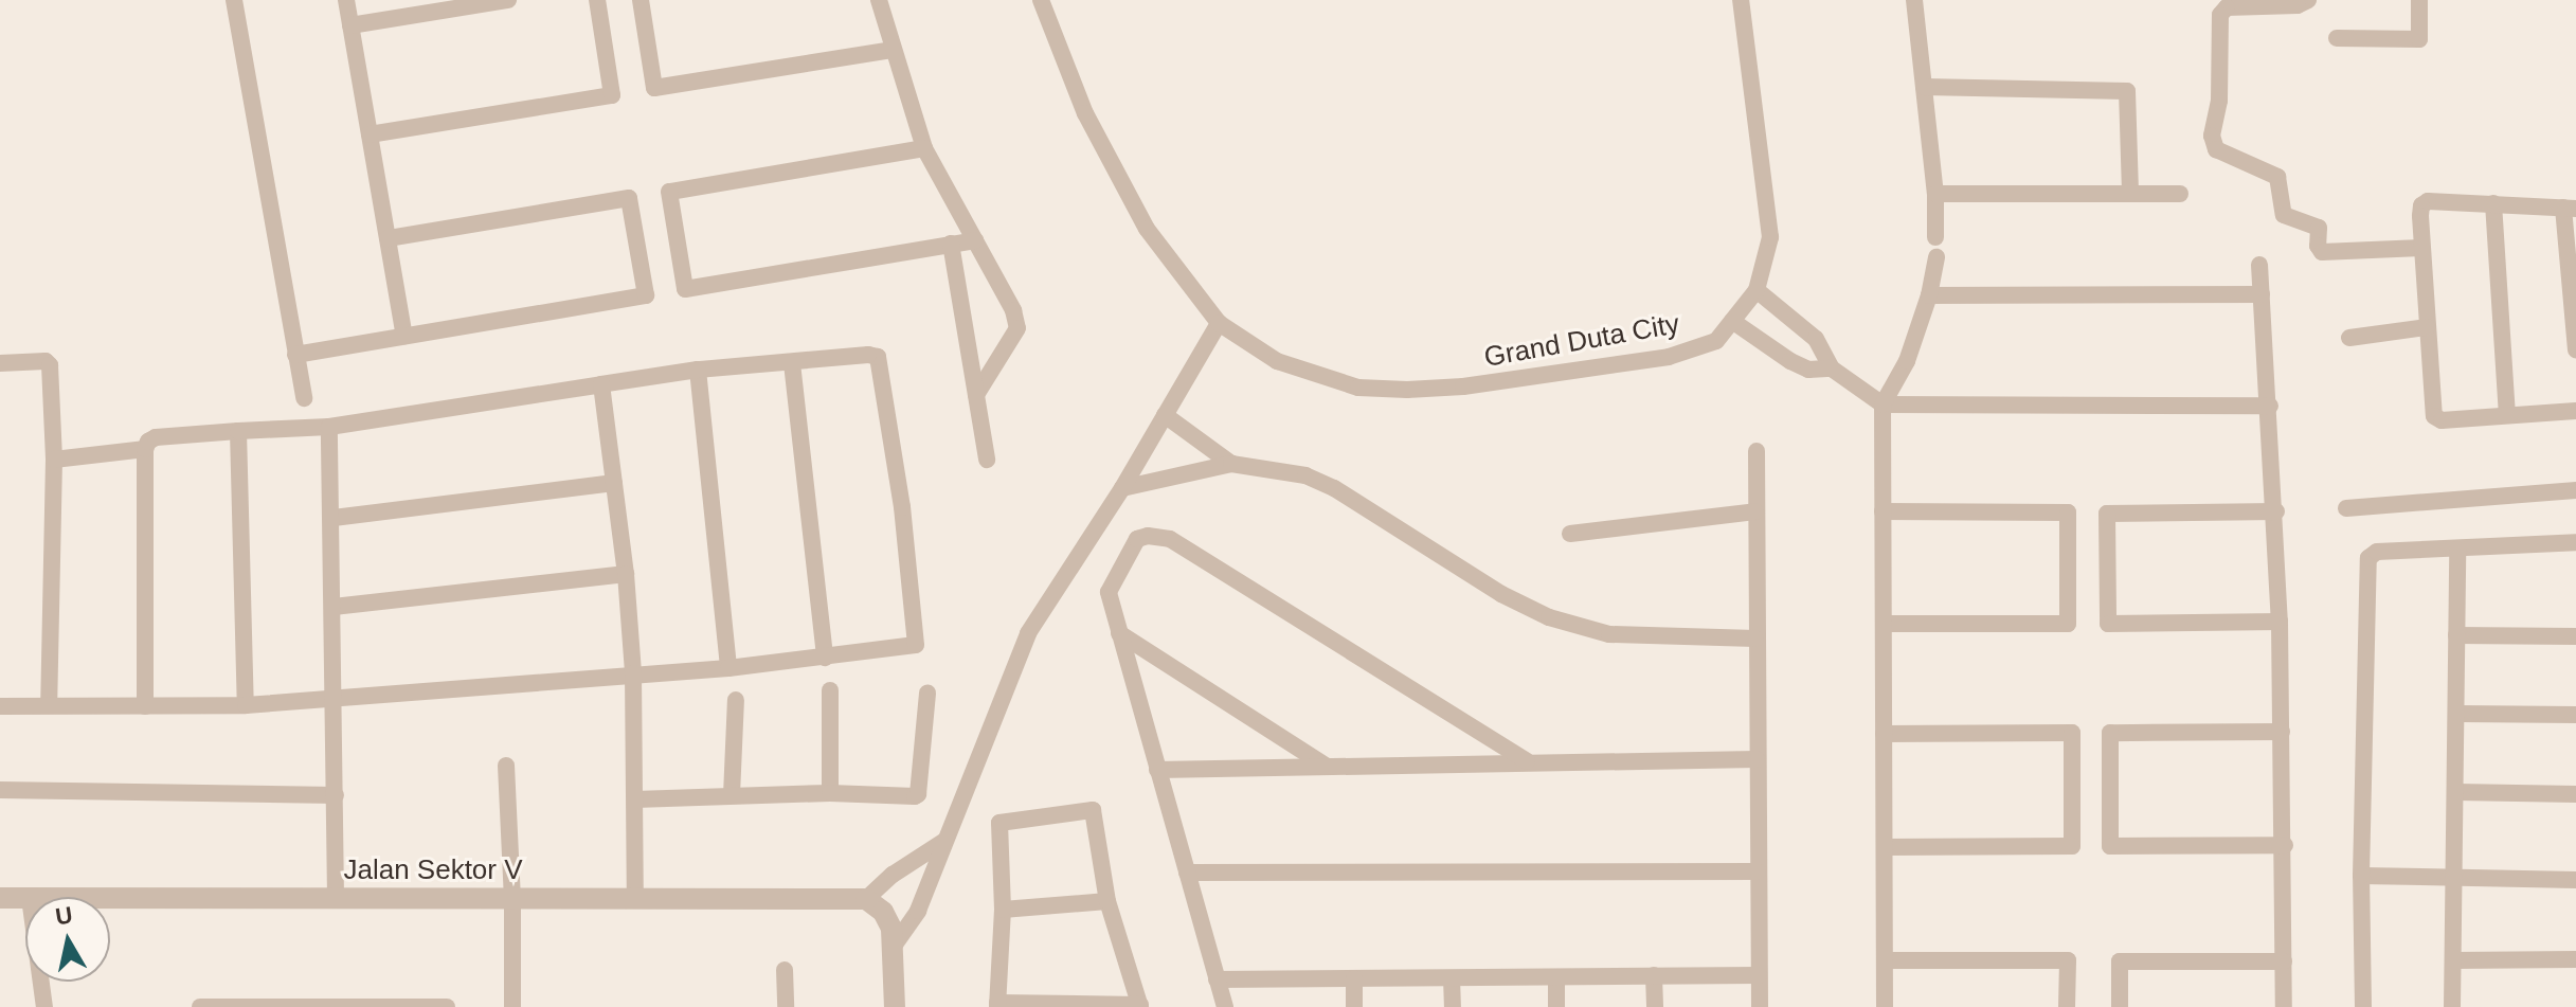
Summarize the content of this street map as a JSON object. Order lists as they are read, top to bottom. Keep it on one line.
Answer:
{"streets":{"street":["Grand Duta City","Jalan Sektor V"]},"north":"top"}
